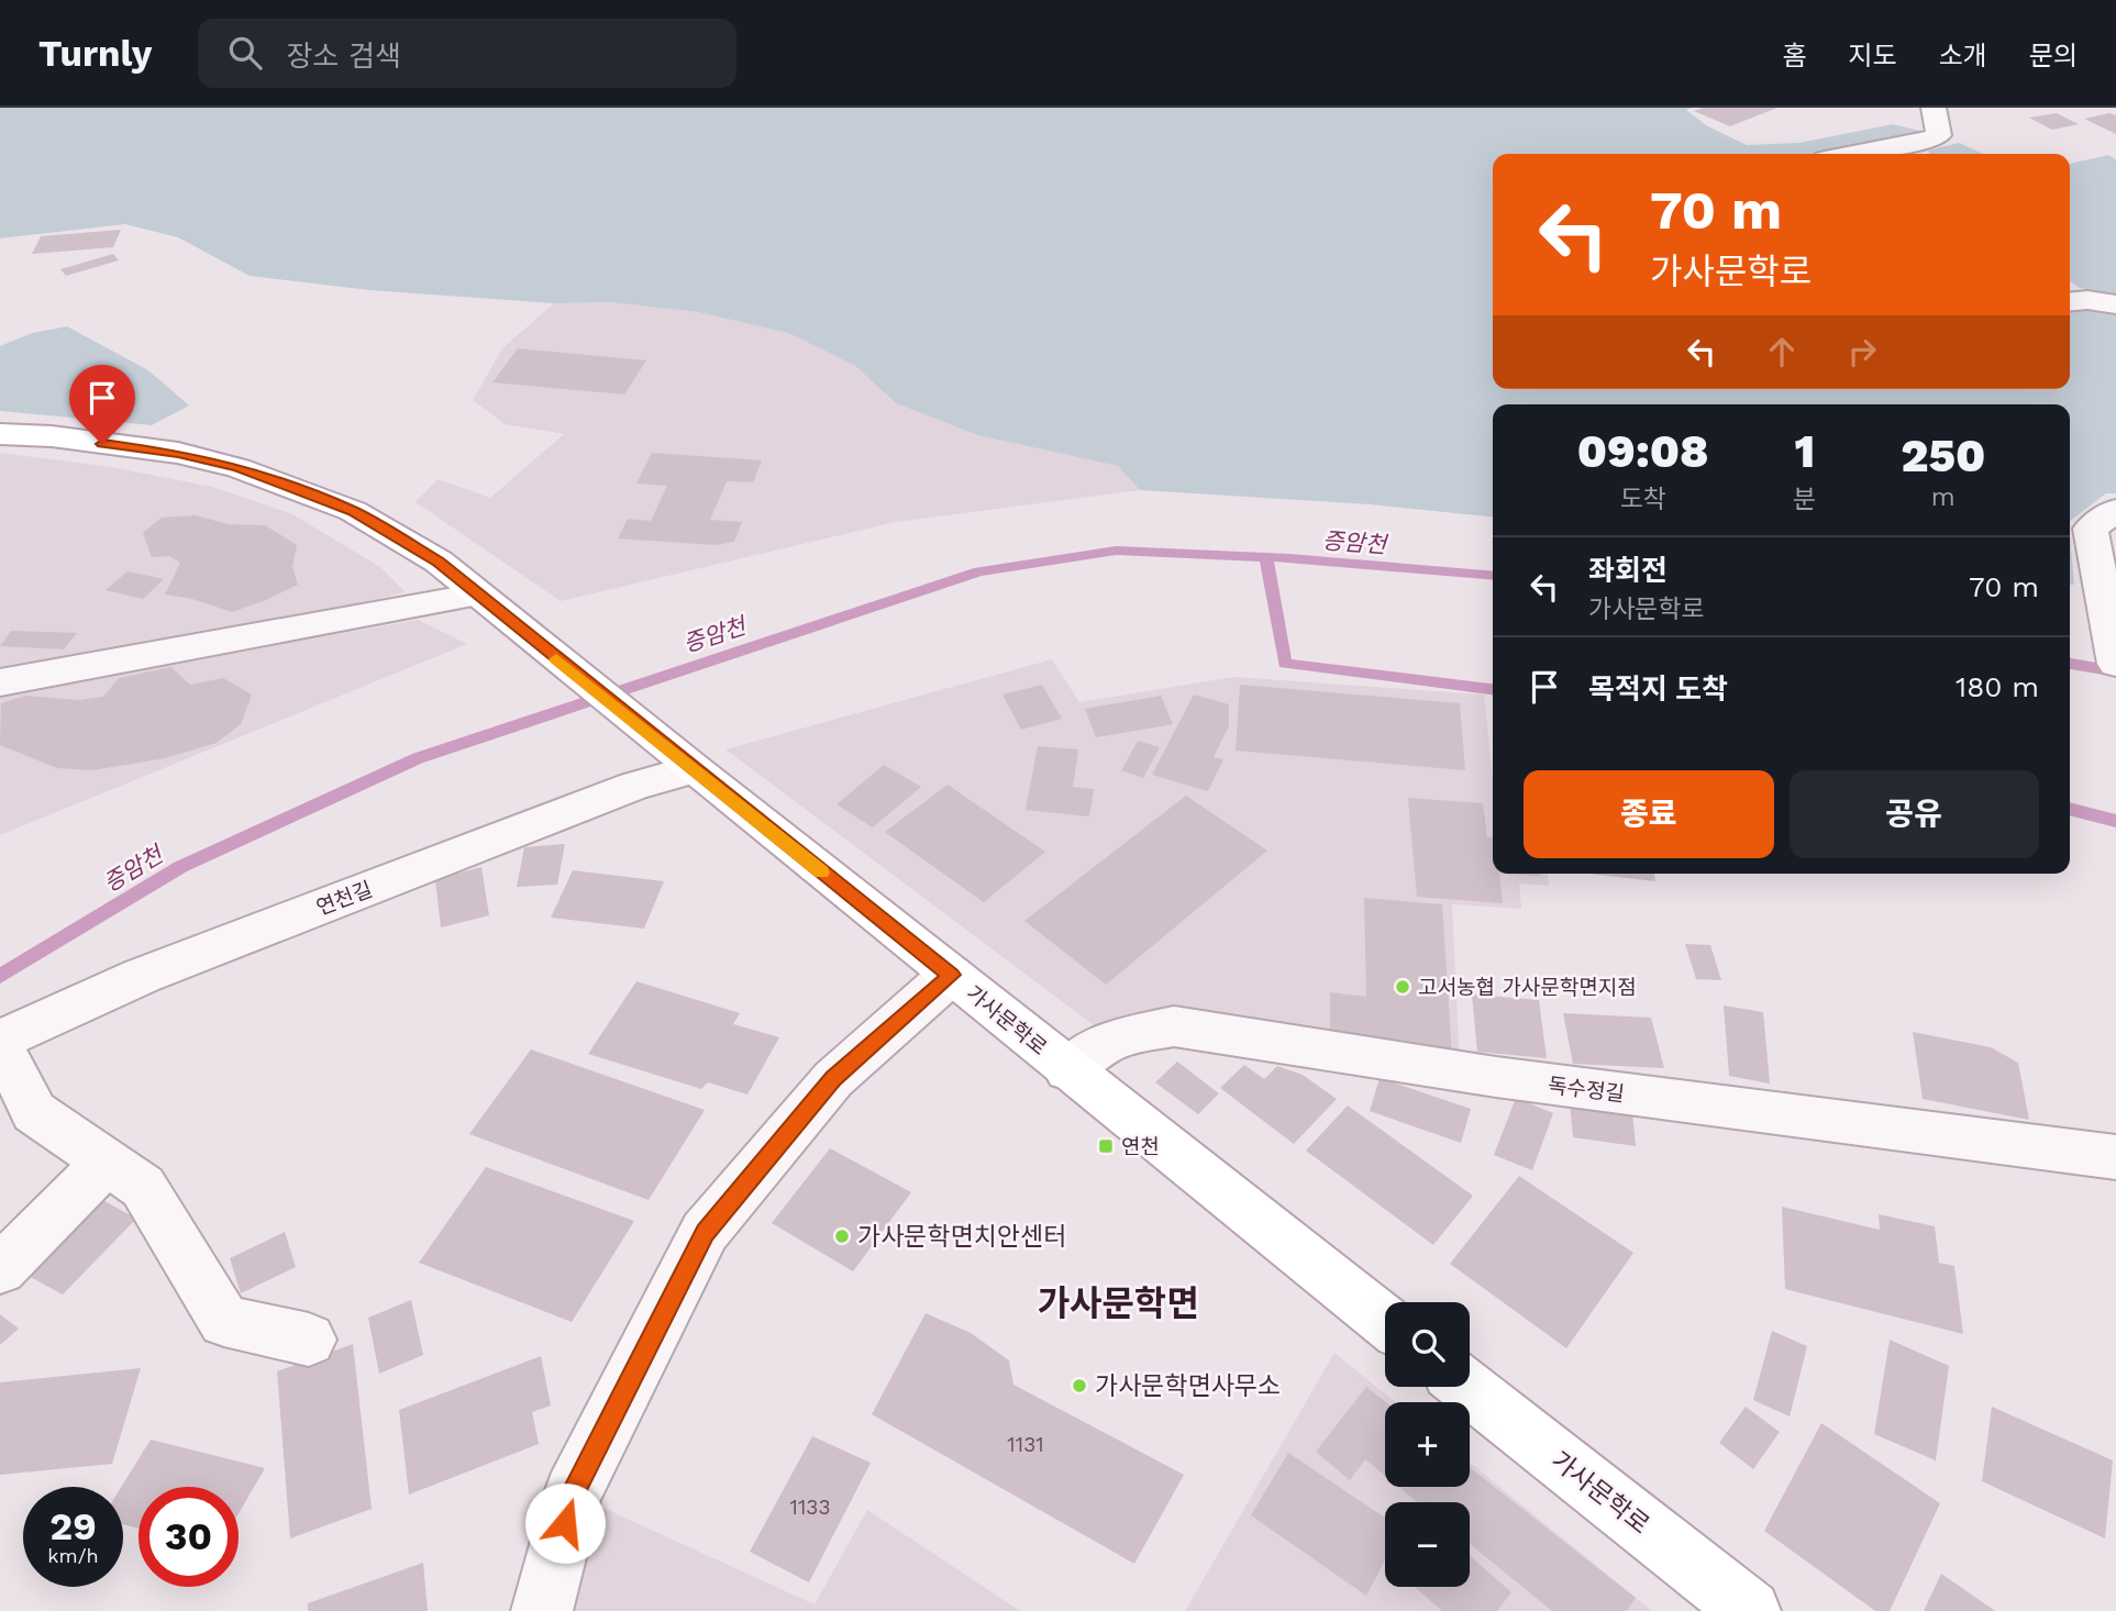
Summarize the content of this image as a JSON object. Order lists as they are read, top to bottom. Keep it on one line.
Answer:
{"streets":{"main road":["가사문학로"],"street":["연천길","독수정길"]},"crossings":[["연천길","가사문학로"],["가사문학로","독수정길"]],"districts":["가사문학면"],"water":["증암천"],"places":{"other":["고서농협 가사문학면지점","가사문학면치안센터","가사문학면사무소"],"transit":["연천"]},"house_numbers":["1131","1133"],"page":{"header":"Turnly","search":"장소 검색","nav":["홈","지도","소개","문의"],"turn":["70 m","가사문학로"],"eta":["09:08","도착","1","분","250","m"],"list":[{"name":"좌회전","note":"가사문학로","value":"70 m"},{"name":"목적지 도착","value":"180 m"}],"buttons":["종료","공유"],"map_buttons":["+","−"],"speed":"29 km/h","limit":"30"}}
